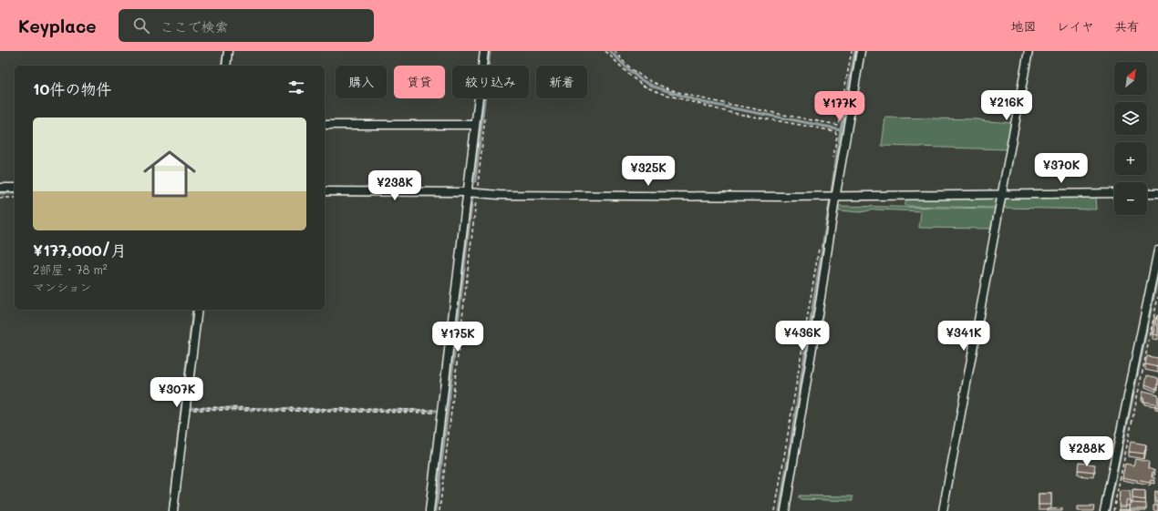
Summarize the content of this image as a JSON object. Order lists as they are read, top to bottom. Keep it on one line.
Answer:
{"north":"top right","page":{"header":"Keyplace","search":"ここで検索","nav":["地図","レイヤ","共有"],"map_buttons":["+","−"],"chip":["購入","賃貸","絞り込み","新着"],"heading":"10件の物件","price":["¥216K","¥177K","¥370K","¥325K","¥238K","¥436K","¥341K","¥175K","¥307K","¥288K"],"list":[{"name":"¥177,000/月","note":"2部屋 · 78 m² · マンション"}]}}
